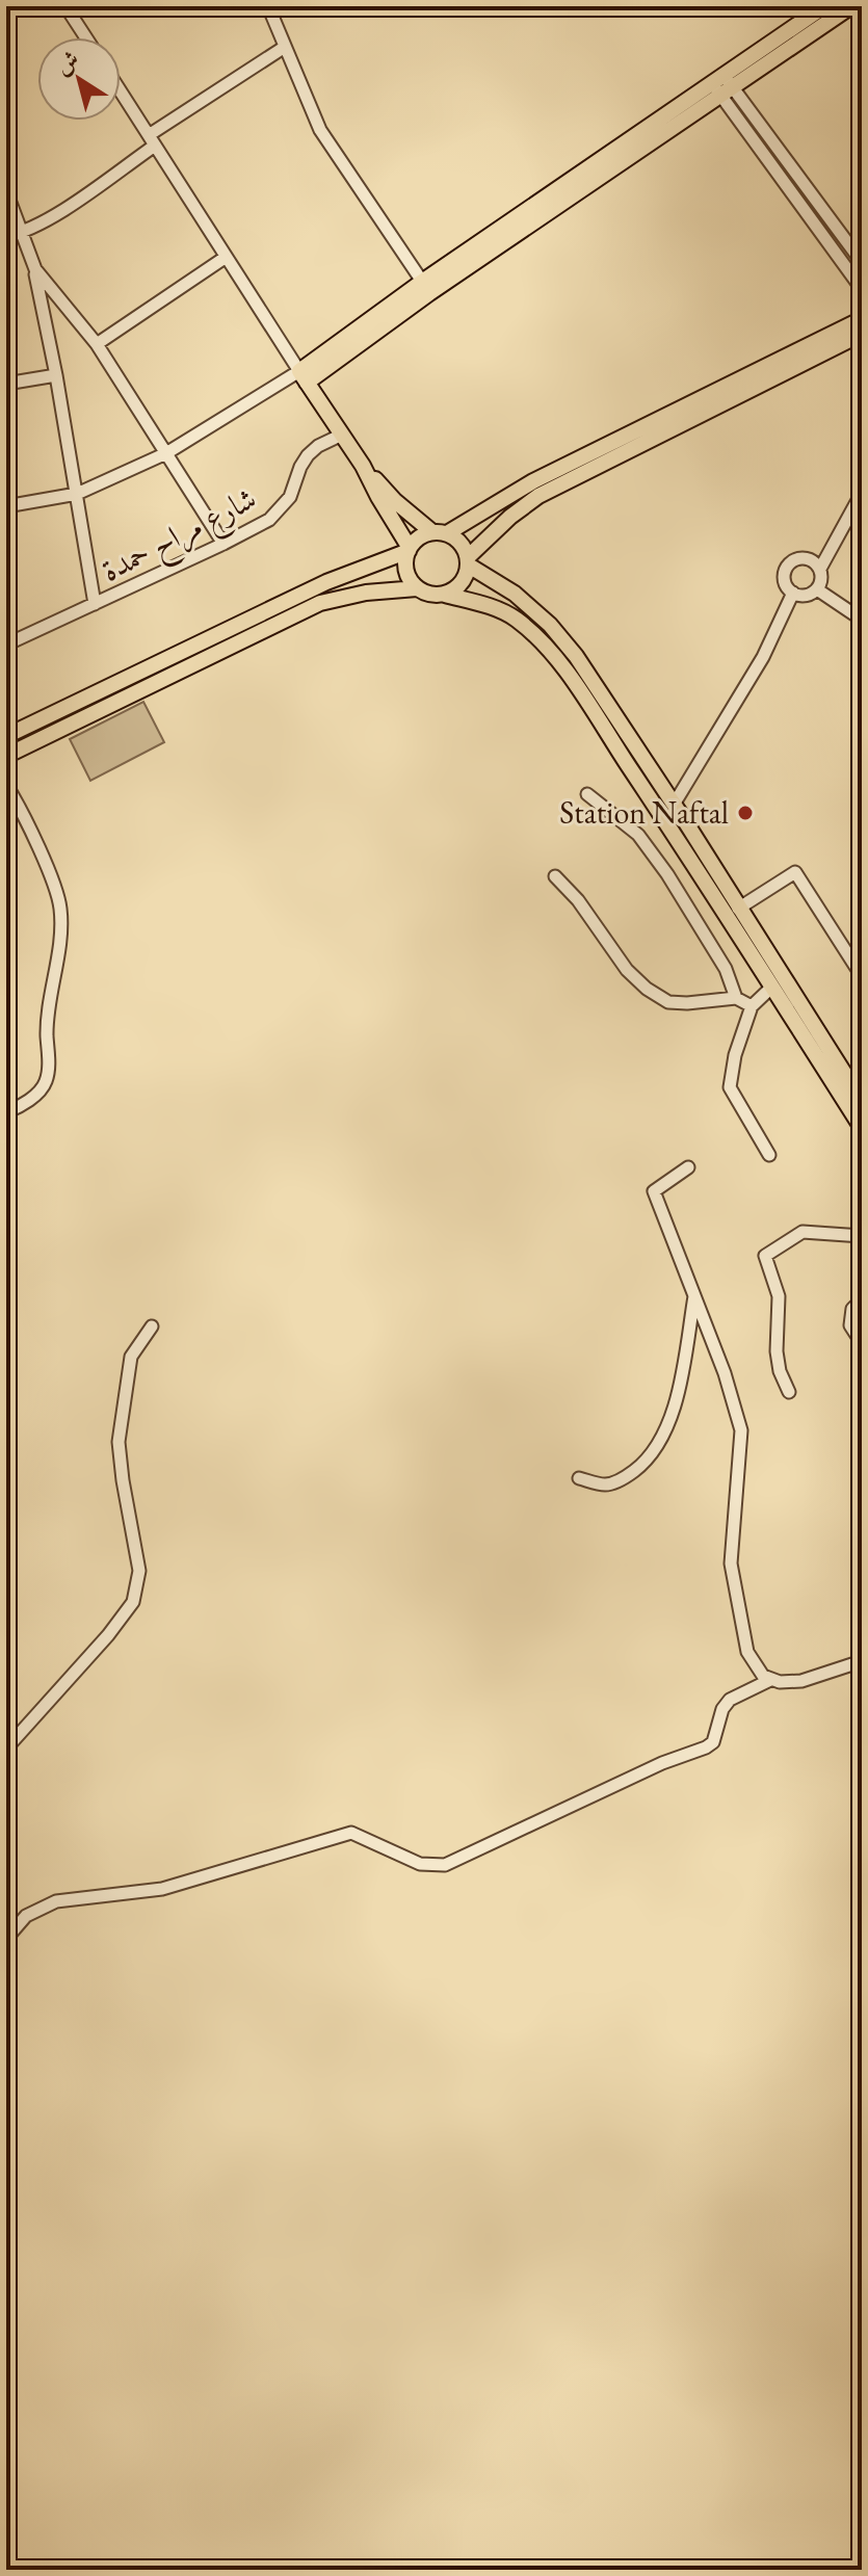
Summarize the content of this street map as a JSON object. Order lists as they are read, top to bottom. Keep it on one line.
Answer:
{"streets":{"street":["شارع مراح حمدة"]},"places":["Station Naftal"],"north":"top left"}
